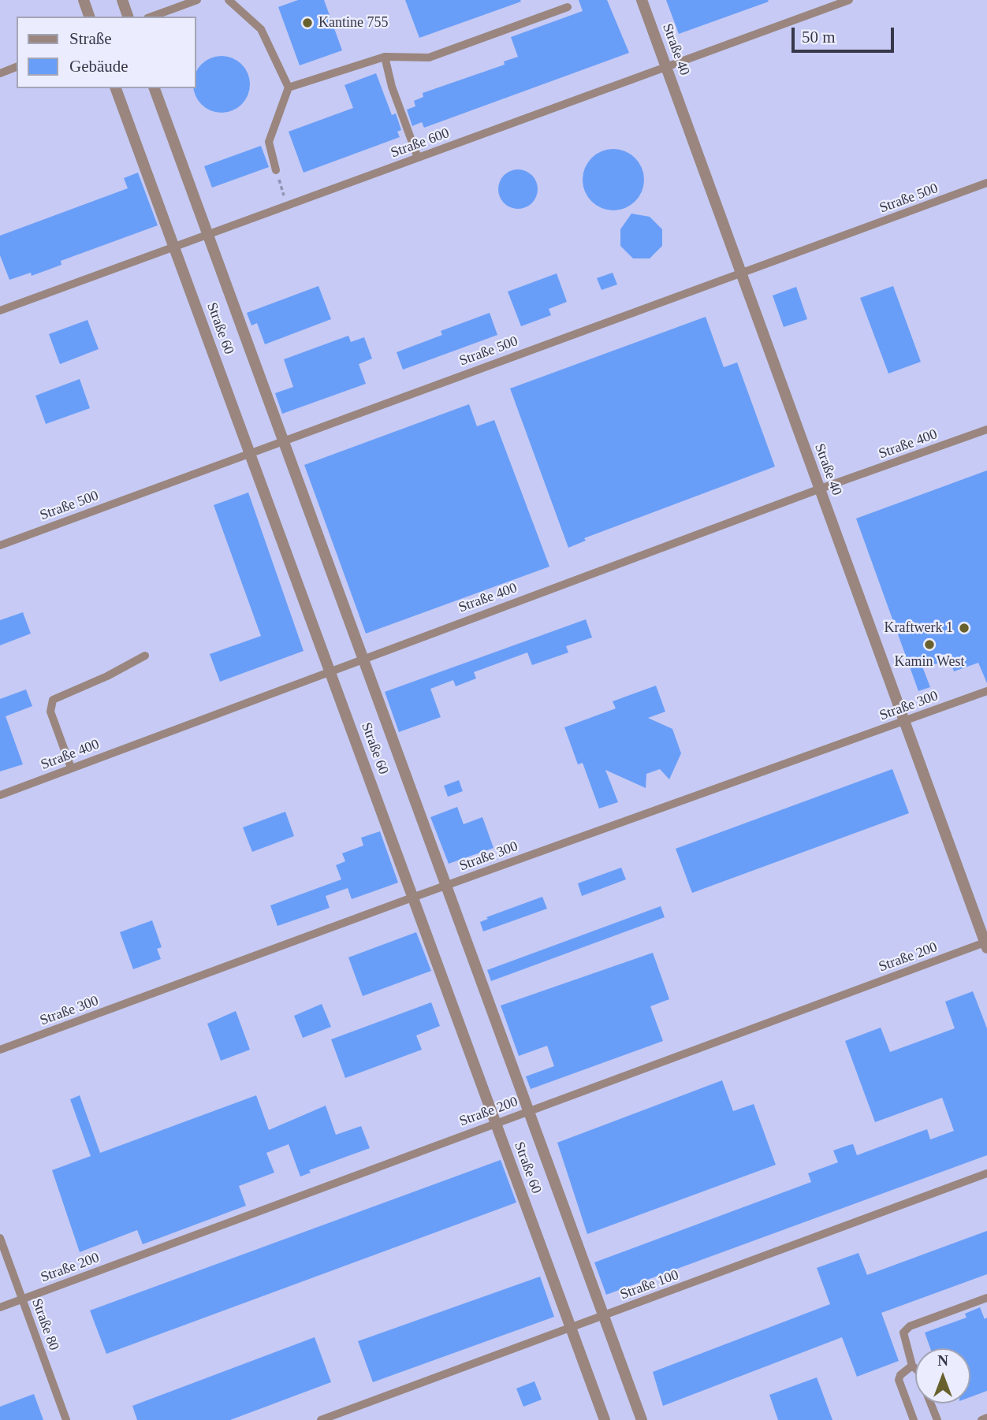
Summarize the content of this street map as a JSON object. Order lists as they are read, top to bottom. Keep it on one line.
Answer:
{"streets":{"street":["Straße 40","Straße 60"],"lane":["Straße 600","Straße 500","Straße 400","Straße 300","Straße 200","Straße 100","Straße 80"]},"crossings":[["Straße 40","Straße 600"],["Straße 40","Straße 500"],["Straße 40","Straße 400"],["Straße 40","Straße 300"],["Straße 40","Straße 200"],["Straße 600","Straße 60"],["Straße 500","Straße 60"],["Straße 60","Straße 400"],["Straße 60","Straße 300"],["Straße 60","Straße 200"],["Straße 60","Straße 100"],["Straße 200","Straße 80"]],"places":["Kantine 755","Kraftwerk 1","Kamin West"],"legend":["Straße","Gebäude"],"scale_bar":"50 m","north":"top"}
